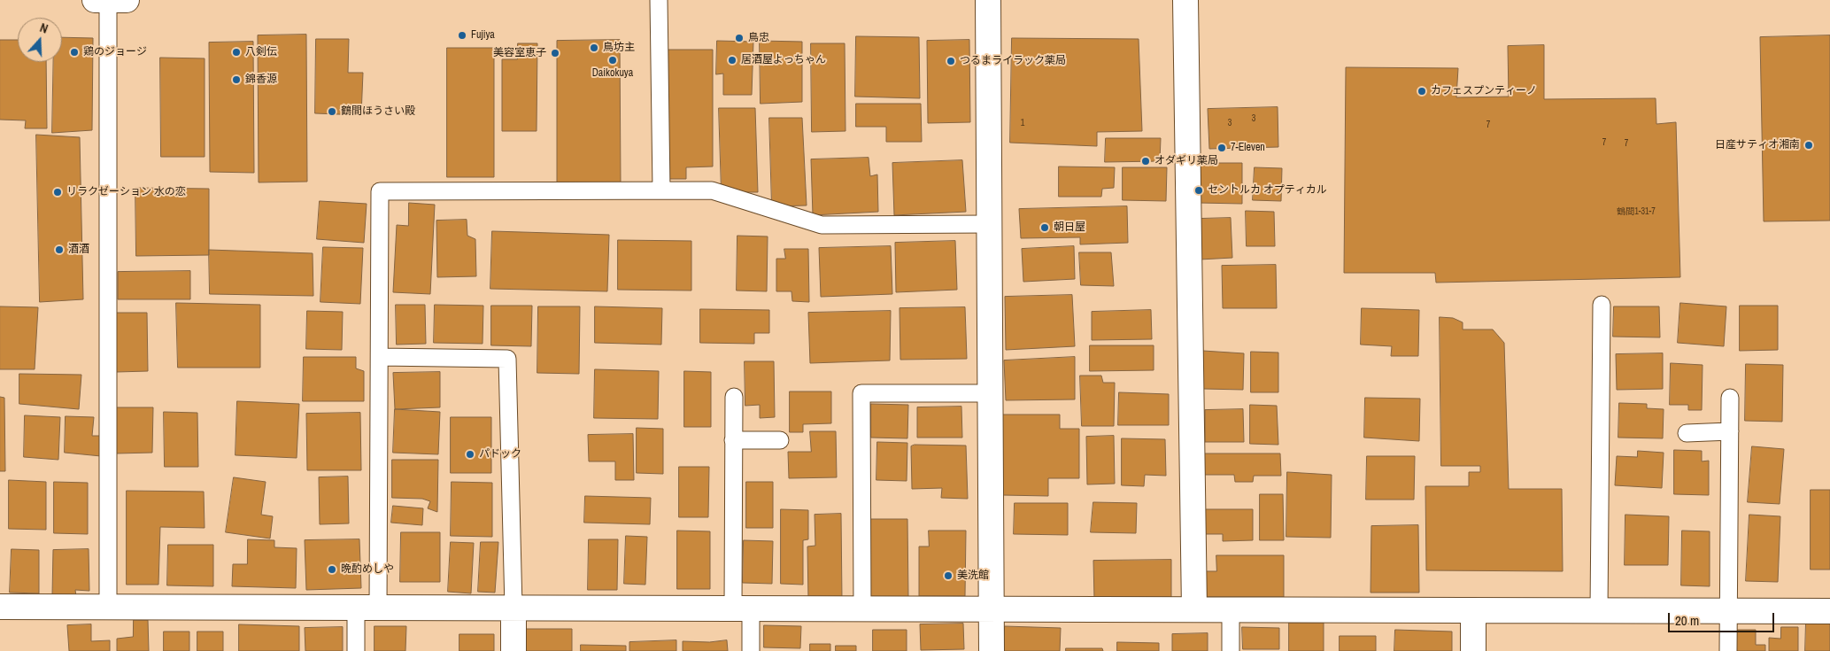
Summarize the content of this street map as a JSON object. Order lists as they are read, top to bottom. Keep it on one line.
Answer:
{"places":["Fujiya","鳥忠","鳥坊主","鶏のジョージ","八剣伝","美容室恵子","Daikokuya","居酒屋よっちゃん","つるまライラック薬局","錦香源","カフェスプンティーノ","鶴間ほうさい殿","日産サティオ湘南","7-Eleven","オダギリ薬局","セントルカ オプティカル","リラクゼーション 水の恋","朝日屋","酒酒","パドック","晩酌めしや","美洗館"],"house_numbers":["3","1","3","7","7","7","鶴間1-31-7"],"scale_bar":"20 m","north":"top"}
